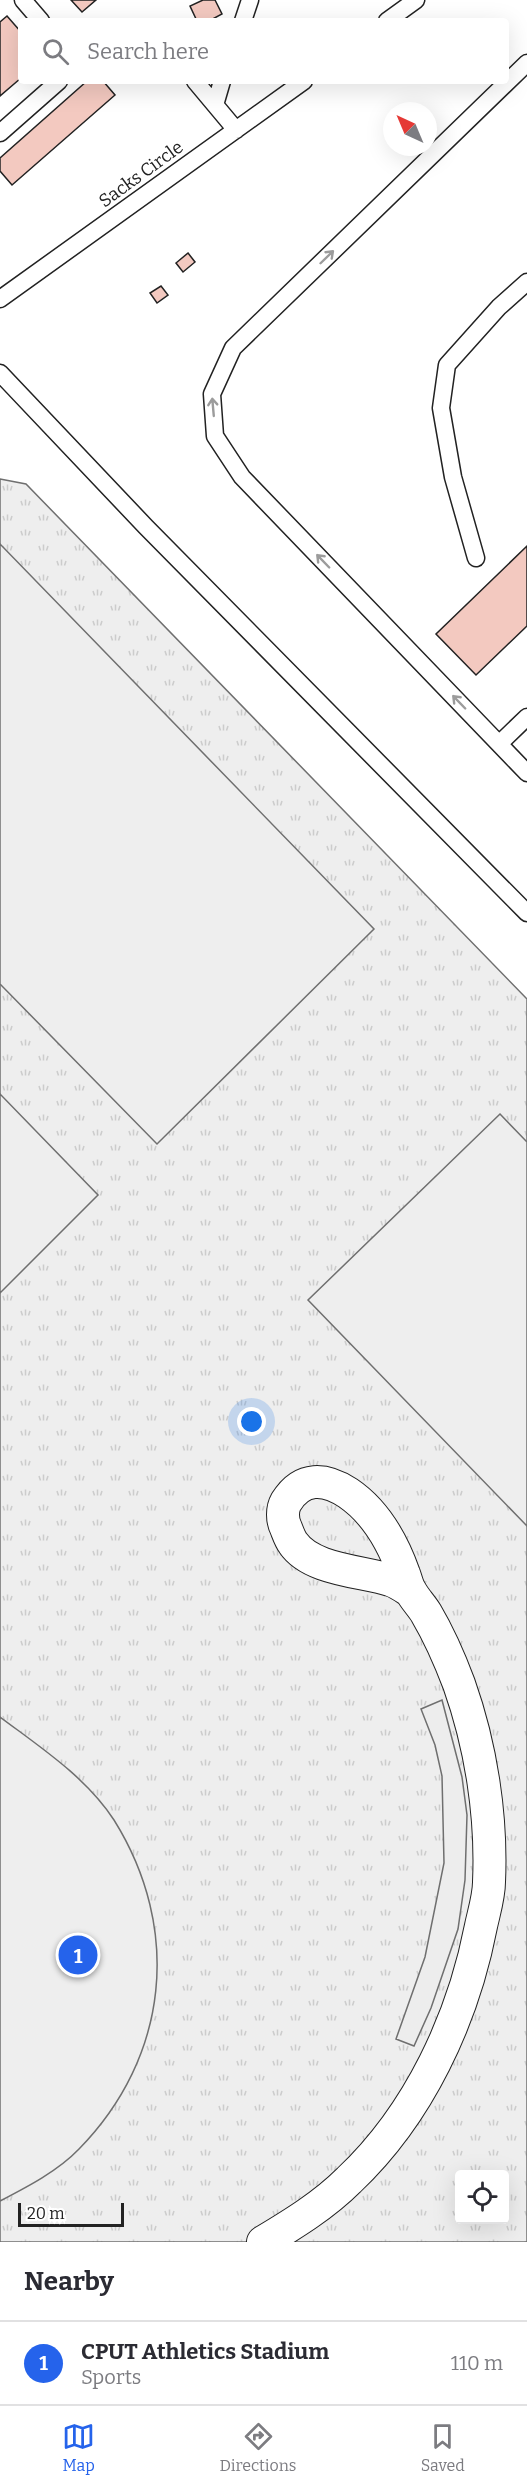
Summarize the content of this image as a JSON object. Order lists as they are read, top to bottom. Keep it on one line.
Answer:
{"streets":{"lane":["Sacks Circle"]},"scale_bar":"20 m","north":"top left","page":{"search":"Search here","pins":"1","scale":"20 m","heading":"Nearby","list":[{"mark":"1","name":"CPUT Athletics Stadium","note":"Sports","value":"110 m"}],"nav":["Map","Directions","Saved"]}}
